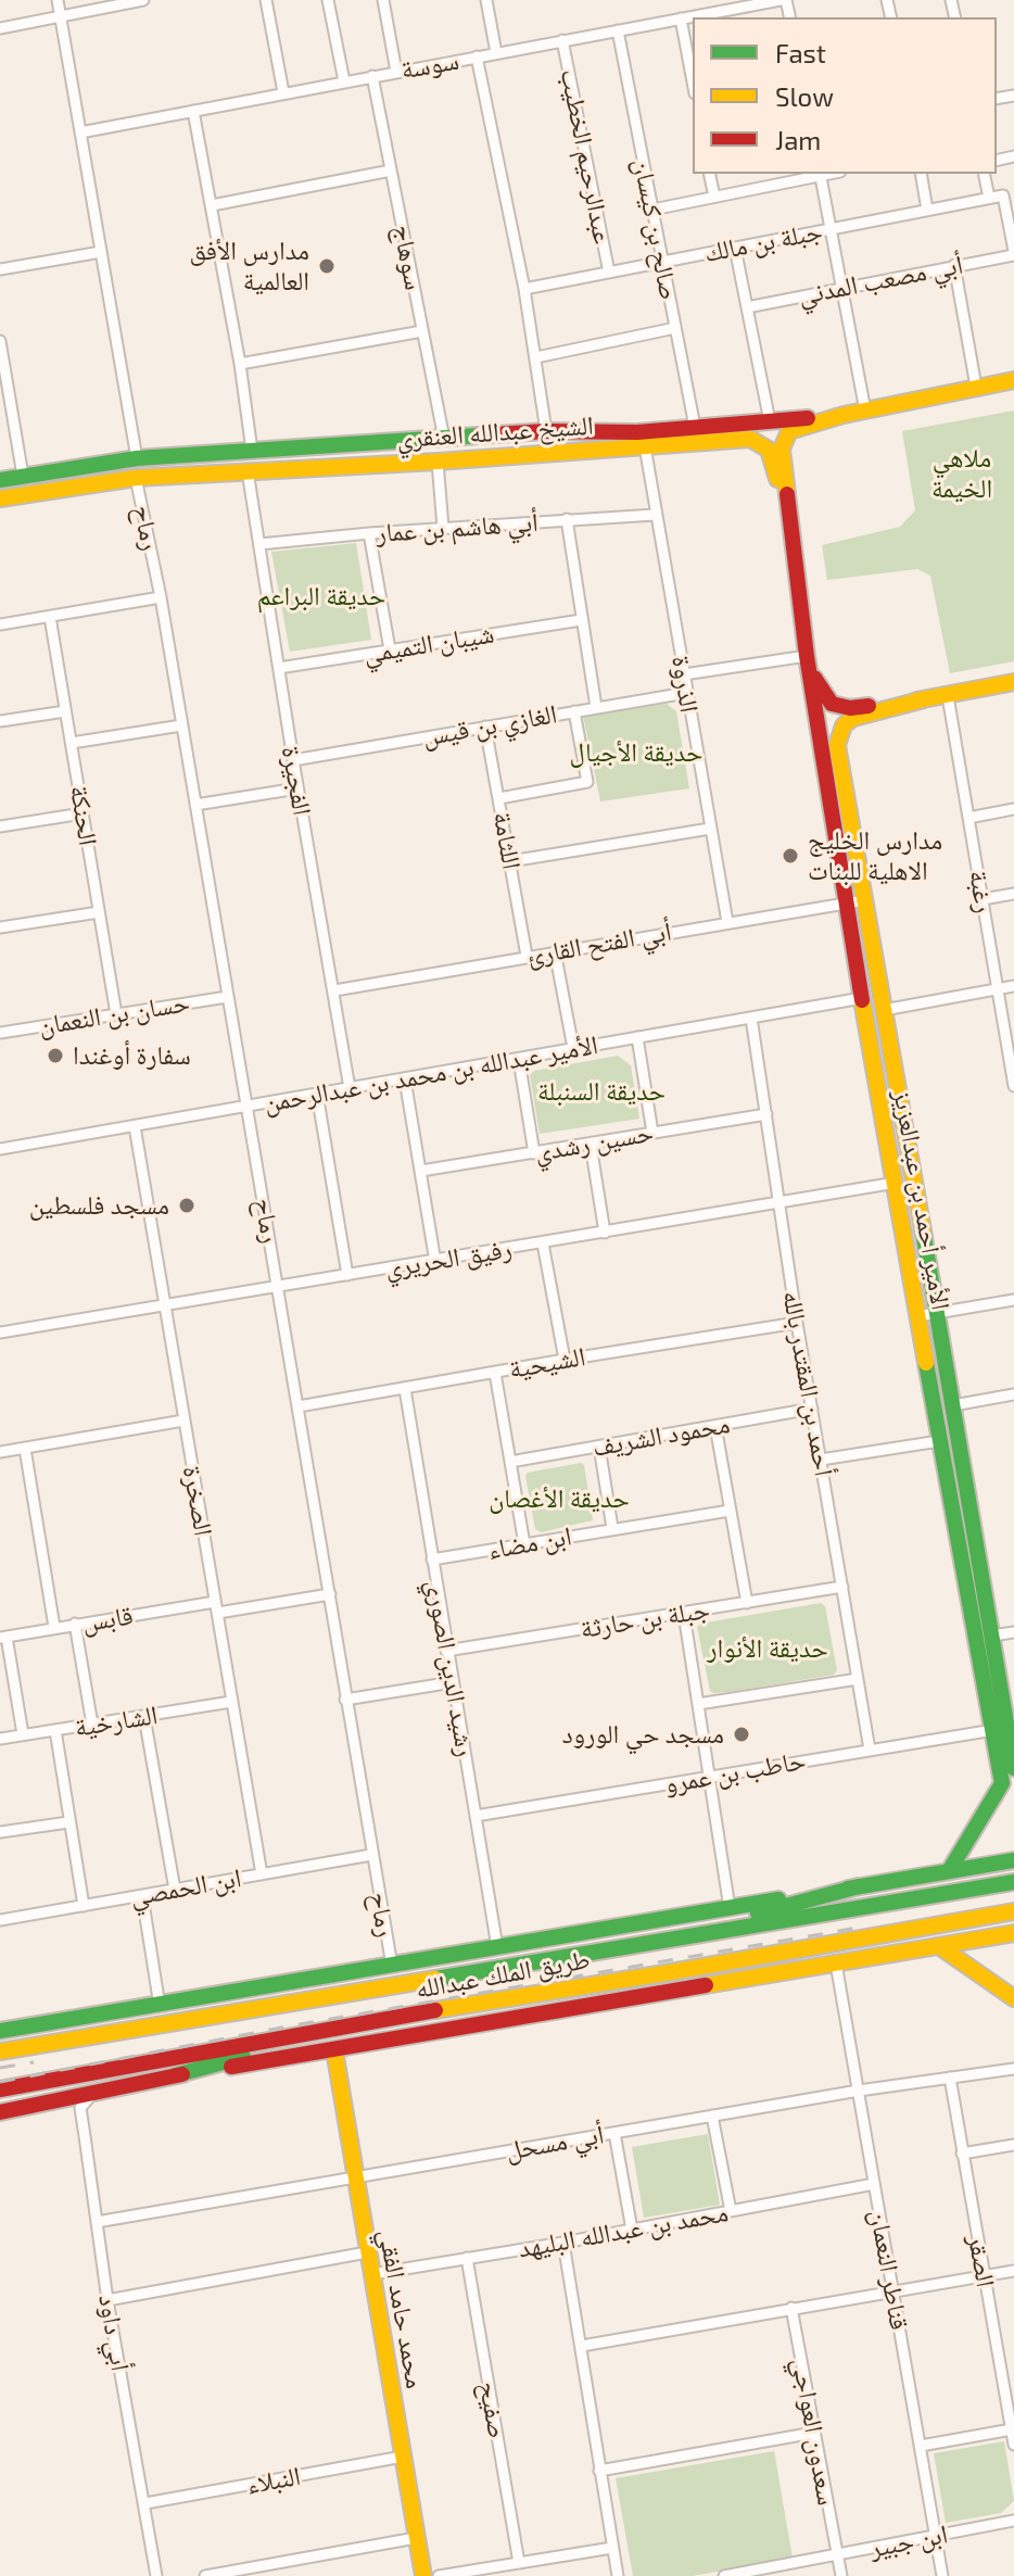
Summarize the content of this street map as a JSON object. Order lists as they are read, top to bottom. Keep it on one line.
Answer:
{"streets":{"main road":["الشيخ عبدالله العنقري","الأمير أحمد بن عبدالعزيز","طريق الملك عبدالله","محمد حامد الفقي"],"street":["سوسة","عبدالرحيم الخطيب","صالح بن كيسان","جبلة بن مالك","سوهاج","أبي مصعب المدني","رماح","أبي هاشم بن عمار","شيبان التميمي","الذروة","الغازي بن قيس","الفجيرة","الحنكة","اللثامة","رغبة","أبي الفتح القارئ","حسان بن النعمان","الأمير عبدالله بن محمد بن عبدالرحمن","حسين رشدي","رفيق الحريري","الشيحية","أحمد بن المقتدر بالله","محمود الشريف","الصخرة","ابن مضاء","قابس","جبلة بن حارثة","رشيد الدين الصوري","الشارخية","حاطب بن عمرو","ابن الحمصي","أبي مسحل","محمد بن عبدالله البليهد","الصقر","قناطر النعمان","أبي داود","صفيح","سعدون العواجي","النبلاء","ابن جبير"]},"crossings":[["سوسة","عبدالرحيم الخطيب"],["سوسة","صالح بن كيسان"],["سوسة","سوهاج"],["عبدالرحيم الخطيب","جبلة بن مالك"],["صالح بن كيسان","جبلة بن مالك"],["صالح بن كيسان","الشيخ عبدالله العنقري"],["سوهاج","الشيخ عبدالله العنقري"],["الشيخ عبدالله العنقري","رماح"],["الشيخ عبدالله العنقري","الذروة"],["الشيخ عبدالله العنقري","الفجيرة"],["الشيخ عبدالله العنقري","الأمير أحمد بن عبدالعزيز"],["رماح","حسان بن النعمان"],["رماح","الأمير عبدالله بن محمد بن عبدالرحمن"],["رماح","رفيق الحريري"],["رماح","الشيحية"],["رماح","قابس"],["رماح","ابن الحمصي"],["رماح","طريق الملك عبدالله"],["أبي هاشم بن عمار","الذروة"],["أبي هاشم بن عمار","الفجيرة"],["شيبان التميمي","الفجيرة"],["الذروة","الغازي بن قيس"],["الذروة","أبي الفتح القارئ"],["الغازي بن قيس","الفجيرة"],["الغازي بن قيس","اللثامة"],["الفجيرة","أبي الفتح القارئ"],["الفجيرة","الأمير عبدالله بن محمد بن عبدالرحمن"],["الحنكة","حسان بن النعمان"],["اللثامة","أبي الفتح القارئ"],["أبي الفتح القارئ","الأمير أحمد بن عبدالعزيز"],["الأمير عبدالله بن محمد بن عبدالرحمن","الأمير أحمد بن عبدالعزيز"],["الأمير عبدالله بن محمد بن عبدالرحمن","أحمد بن المقتدر بالله"],["الأمير عبدالله بن محمد بن عبدالرحمن","الصخرة"],["حسين رشدي","أحمد بن المقتدر بالله"],["الأمير أحمد بن عبدالعزيز","رفيق الحريري"],["الأمير أحمد بن عبدالعزيز","حاطب بن عمرو"],["الأمير أحمد بن عبدالعزيز","طريق الملك عبدالله"],["رفيق الحريري","أحمد بن المقتدر بالله"],["رفيق الحريري","الصخرة"],["الشيحية","أحمد بن المقتدر بالله"],["الشيحية","رشيد الدين الصوري"],["أحمد بن المقتدر بالله","محمود الشريف"],["أحمد بن المقتدر بالله","جبلة بن حارثة"],["أحمد بن المقتدر بالله","حاطب بن عمرو"],["الصخرة","قابس"],["الصخرة","الشارخية"],["الصخرة","ابن الحمصي"],["ابن مضاء","رشيد الدين الصوري"],["جبلة بن حارثة","رشيد الدين الصوري"],["رشيد الدين الصوري","حاطب بن عمرو"],["رشيد الدين الصوري","طريق الملك عبدالله"],["أبي مسحل","الصقر"],["أبي مسحل","قناطر النعمان"],["أبي مسحل","محمد حامد الفقي"],["أبي مسحل","أبي داود"],["محمد بن عبدالله البليهد","قناطر النعمان"],["محمد بن عبدالله البليهد","محمد حامد الفقي"],["محمد بن عبدالله البليهد","صفيح"],["قناطر النعمان","ابن جبير"],["محمد حامد الفقي","النبلاء"],["أبي داود","النبلاء"],["سعدون العواجي","ابن جبير"]],"parks":["ملاهي الخيمة","حديقة البراعم","حديقة الأجيال","حديقة السنبلة","حديقة الأغصان","حديقة الأنوار"],"places":["مدارس الأفق العالمية","مدارس الخليج الاهلية للبنات","سفارة أوغندا","مسجد فلسطين","مسجد حي الورود"],"legend":["Fast","Slow","Jam"]}
